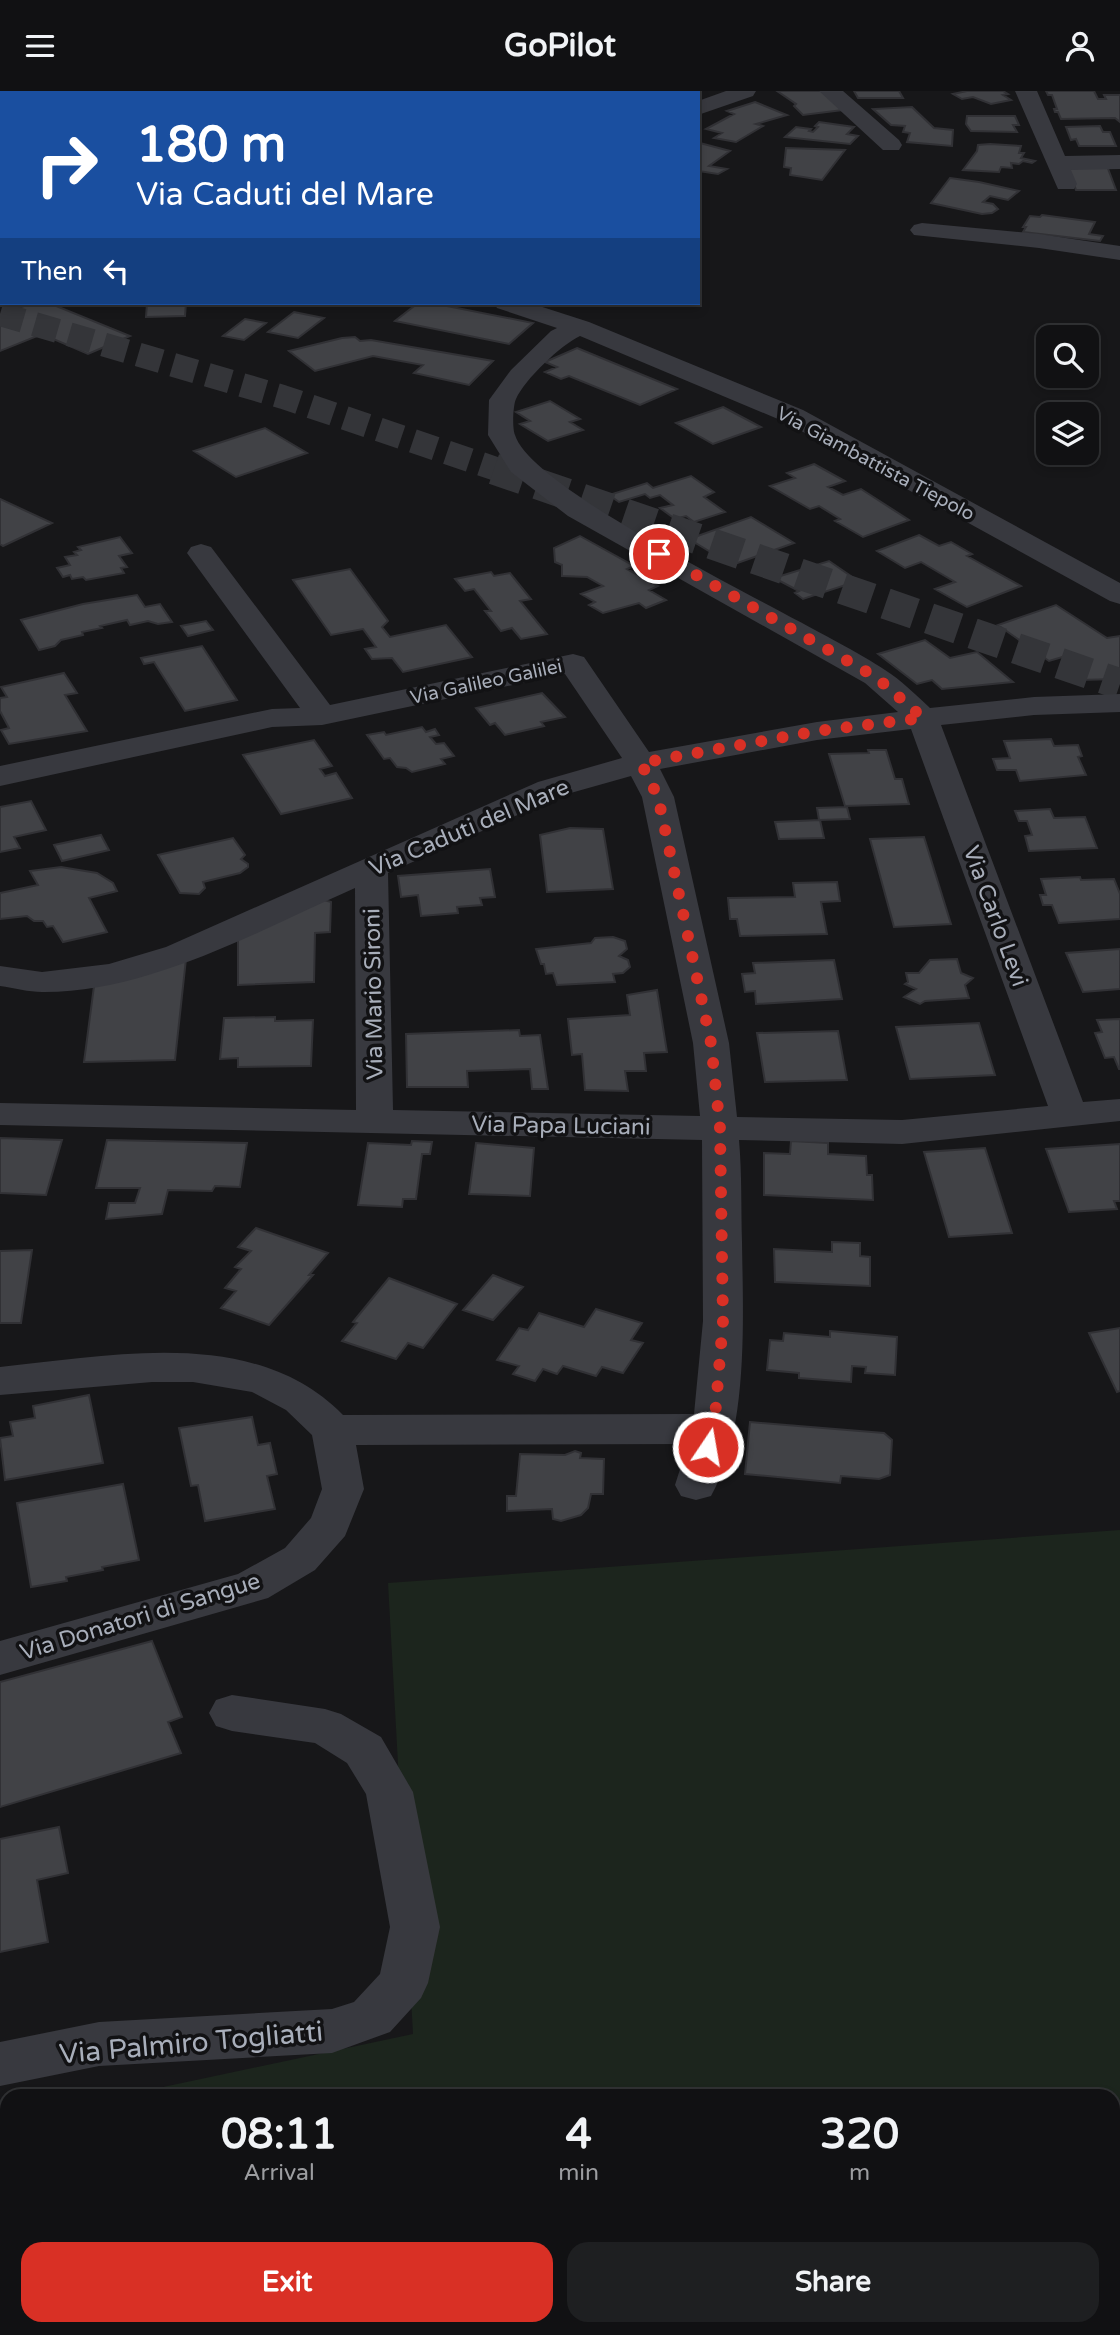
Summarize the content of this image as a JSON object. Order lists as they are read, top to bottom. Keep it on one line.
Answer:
{"streets":{"street":["Via Giambattista Tiepolo","Via Galileo Galilei","Via Caduti del Mare","Via Carlo Levi","Via Mario Sironi","Via Papa Luciani","Via Donatori di Sangue","Via Palmiro Togliatti"]},"crossings":[["Via Galileo Galilei","Via Caduti del Mare"],["Via Caduti del Mare","Via Carlo Levi"],["Via Caduti del Mare","Via Mario Sironi"],["Via Carlo Levi","Via Papa Luciani"],["Via Mario Sironi","Via Papa Luciani"]],"page":{"header":"GoPilot","turn":["180 m","Via Caduti del Mare"],"then":"Then","eta":["08:11","Arrival","4","min","320","m"],"buttons":["Exit","Share"]}}
